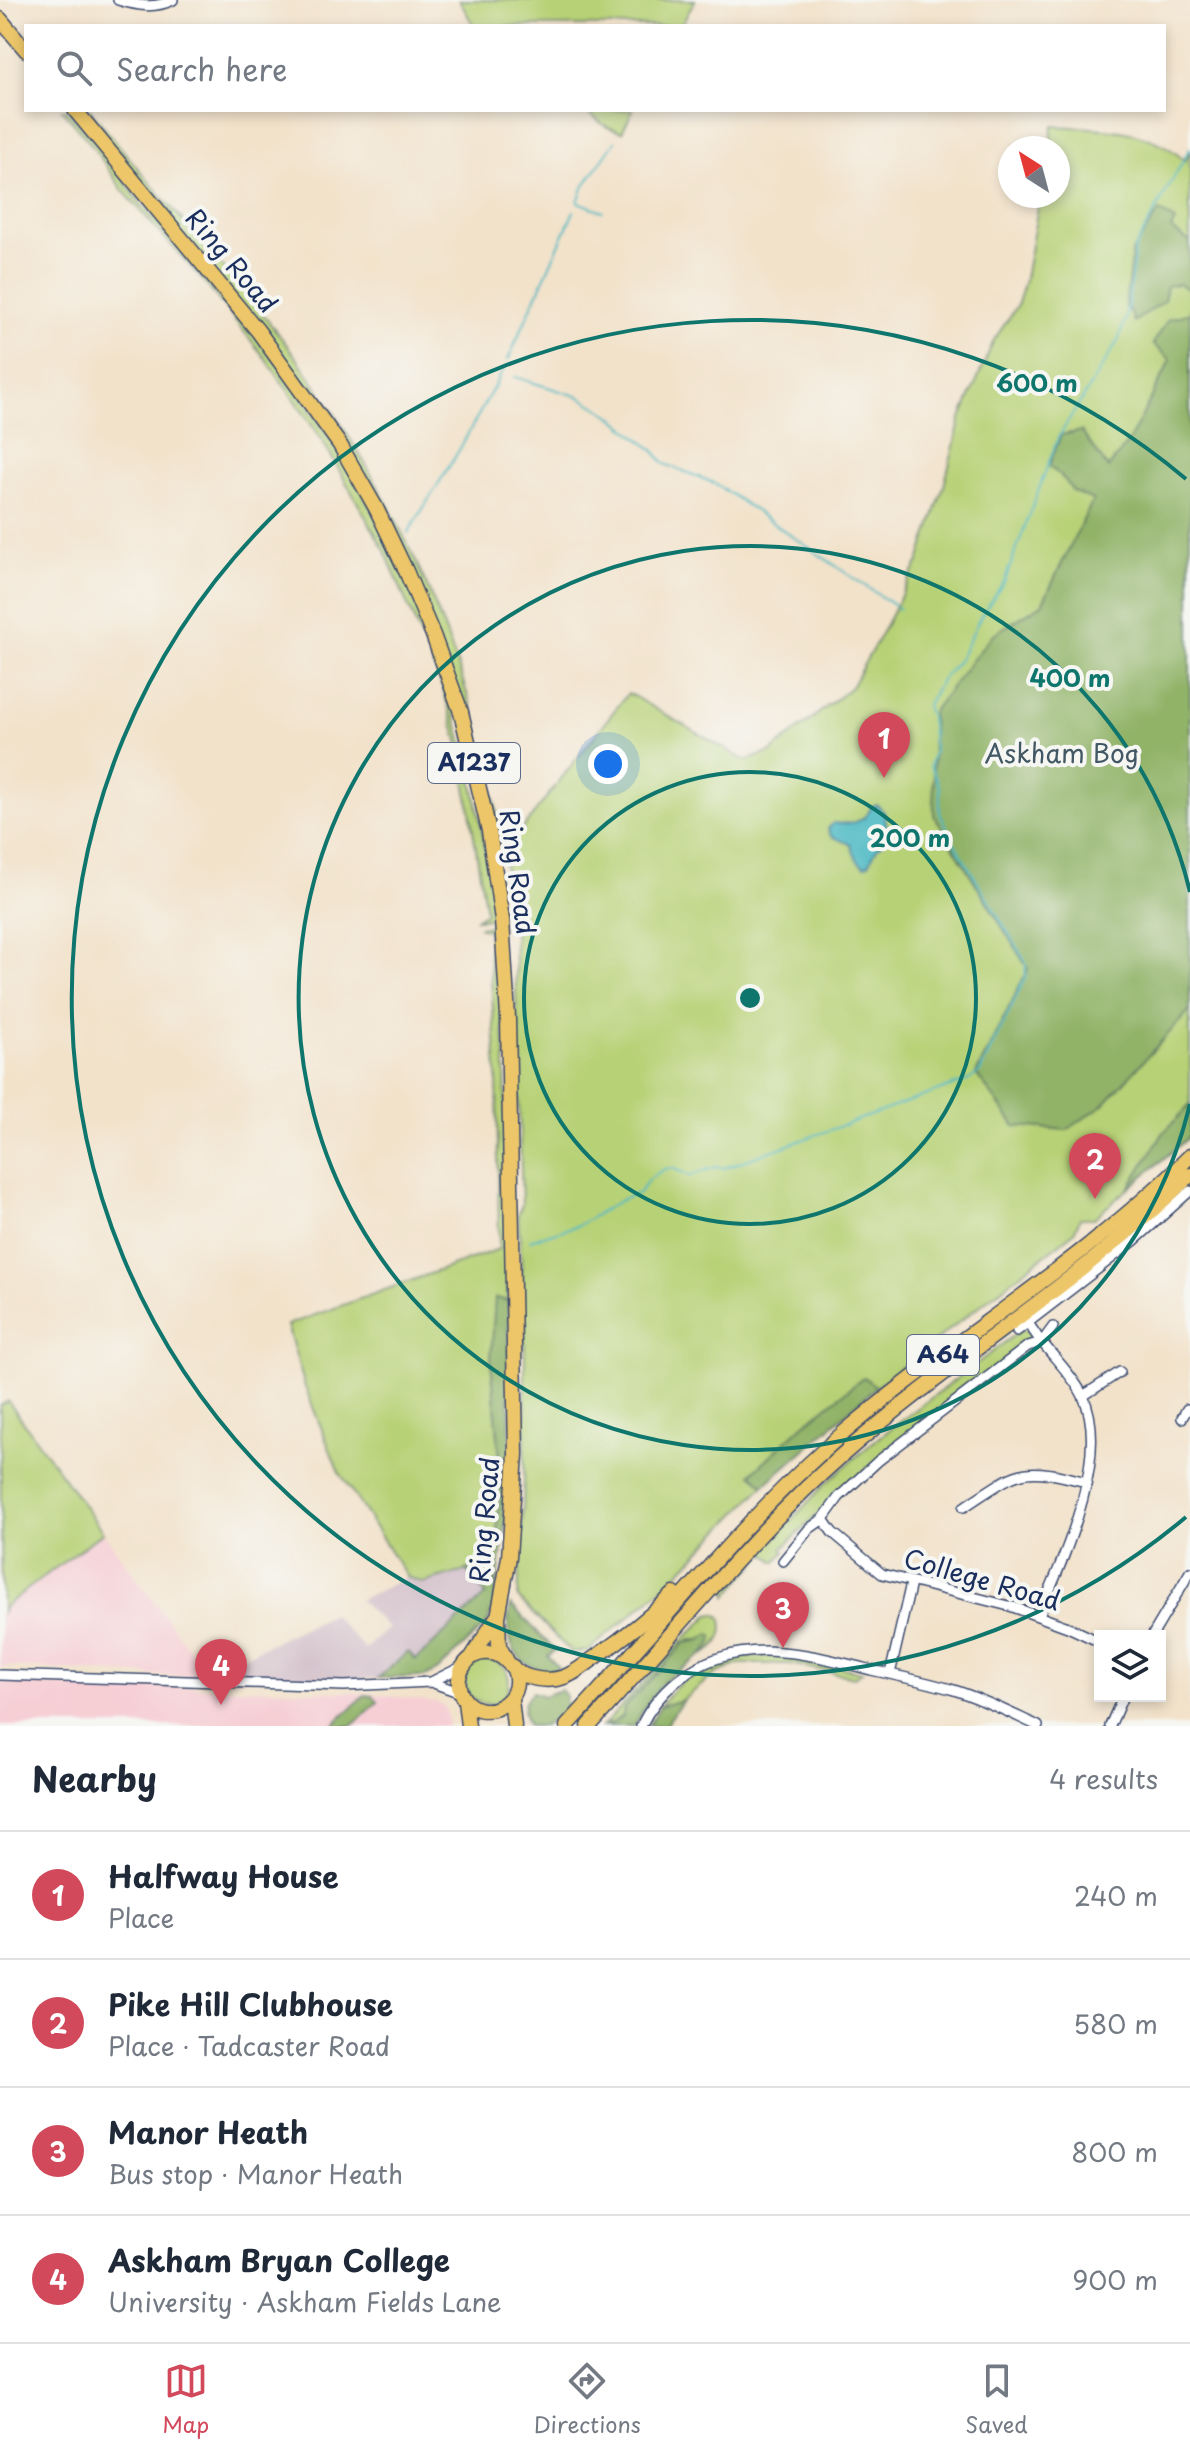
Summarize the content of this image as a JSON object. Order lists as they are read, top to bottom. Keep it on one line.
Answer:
{"streets":{"highway":["Ring Road","A1237","A64"],"street":["College Road"]},"parks":["Askham Bog"],"north":"top left","page":{"search":"Search here","pins":["1","2","3","4"],"heading":["Nearby","4 results"],"list":[{"mark":"1","name":"Halfway House","note":"Place","value":"240 m"},{"mark":"2","name":"Pike Hill Clubhouse","note":"Place · Tadcaster Road","value":"580 m"},{"mark":"3","name":"Manor Heath","note":"Bus stop · Manor Heath","value":"800 m"},{"mark":"4","name":"Askham Bryan College","note":"University · Askham Fields Lane","value":"900 m"}],"nav":["Map","Directions","Saved"]},"rings":["600 m","400 m","200 m"]}
